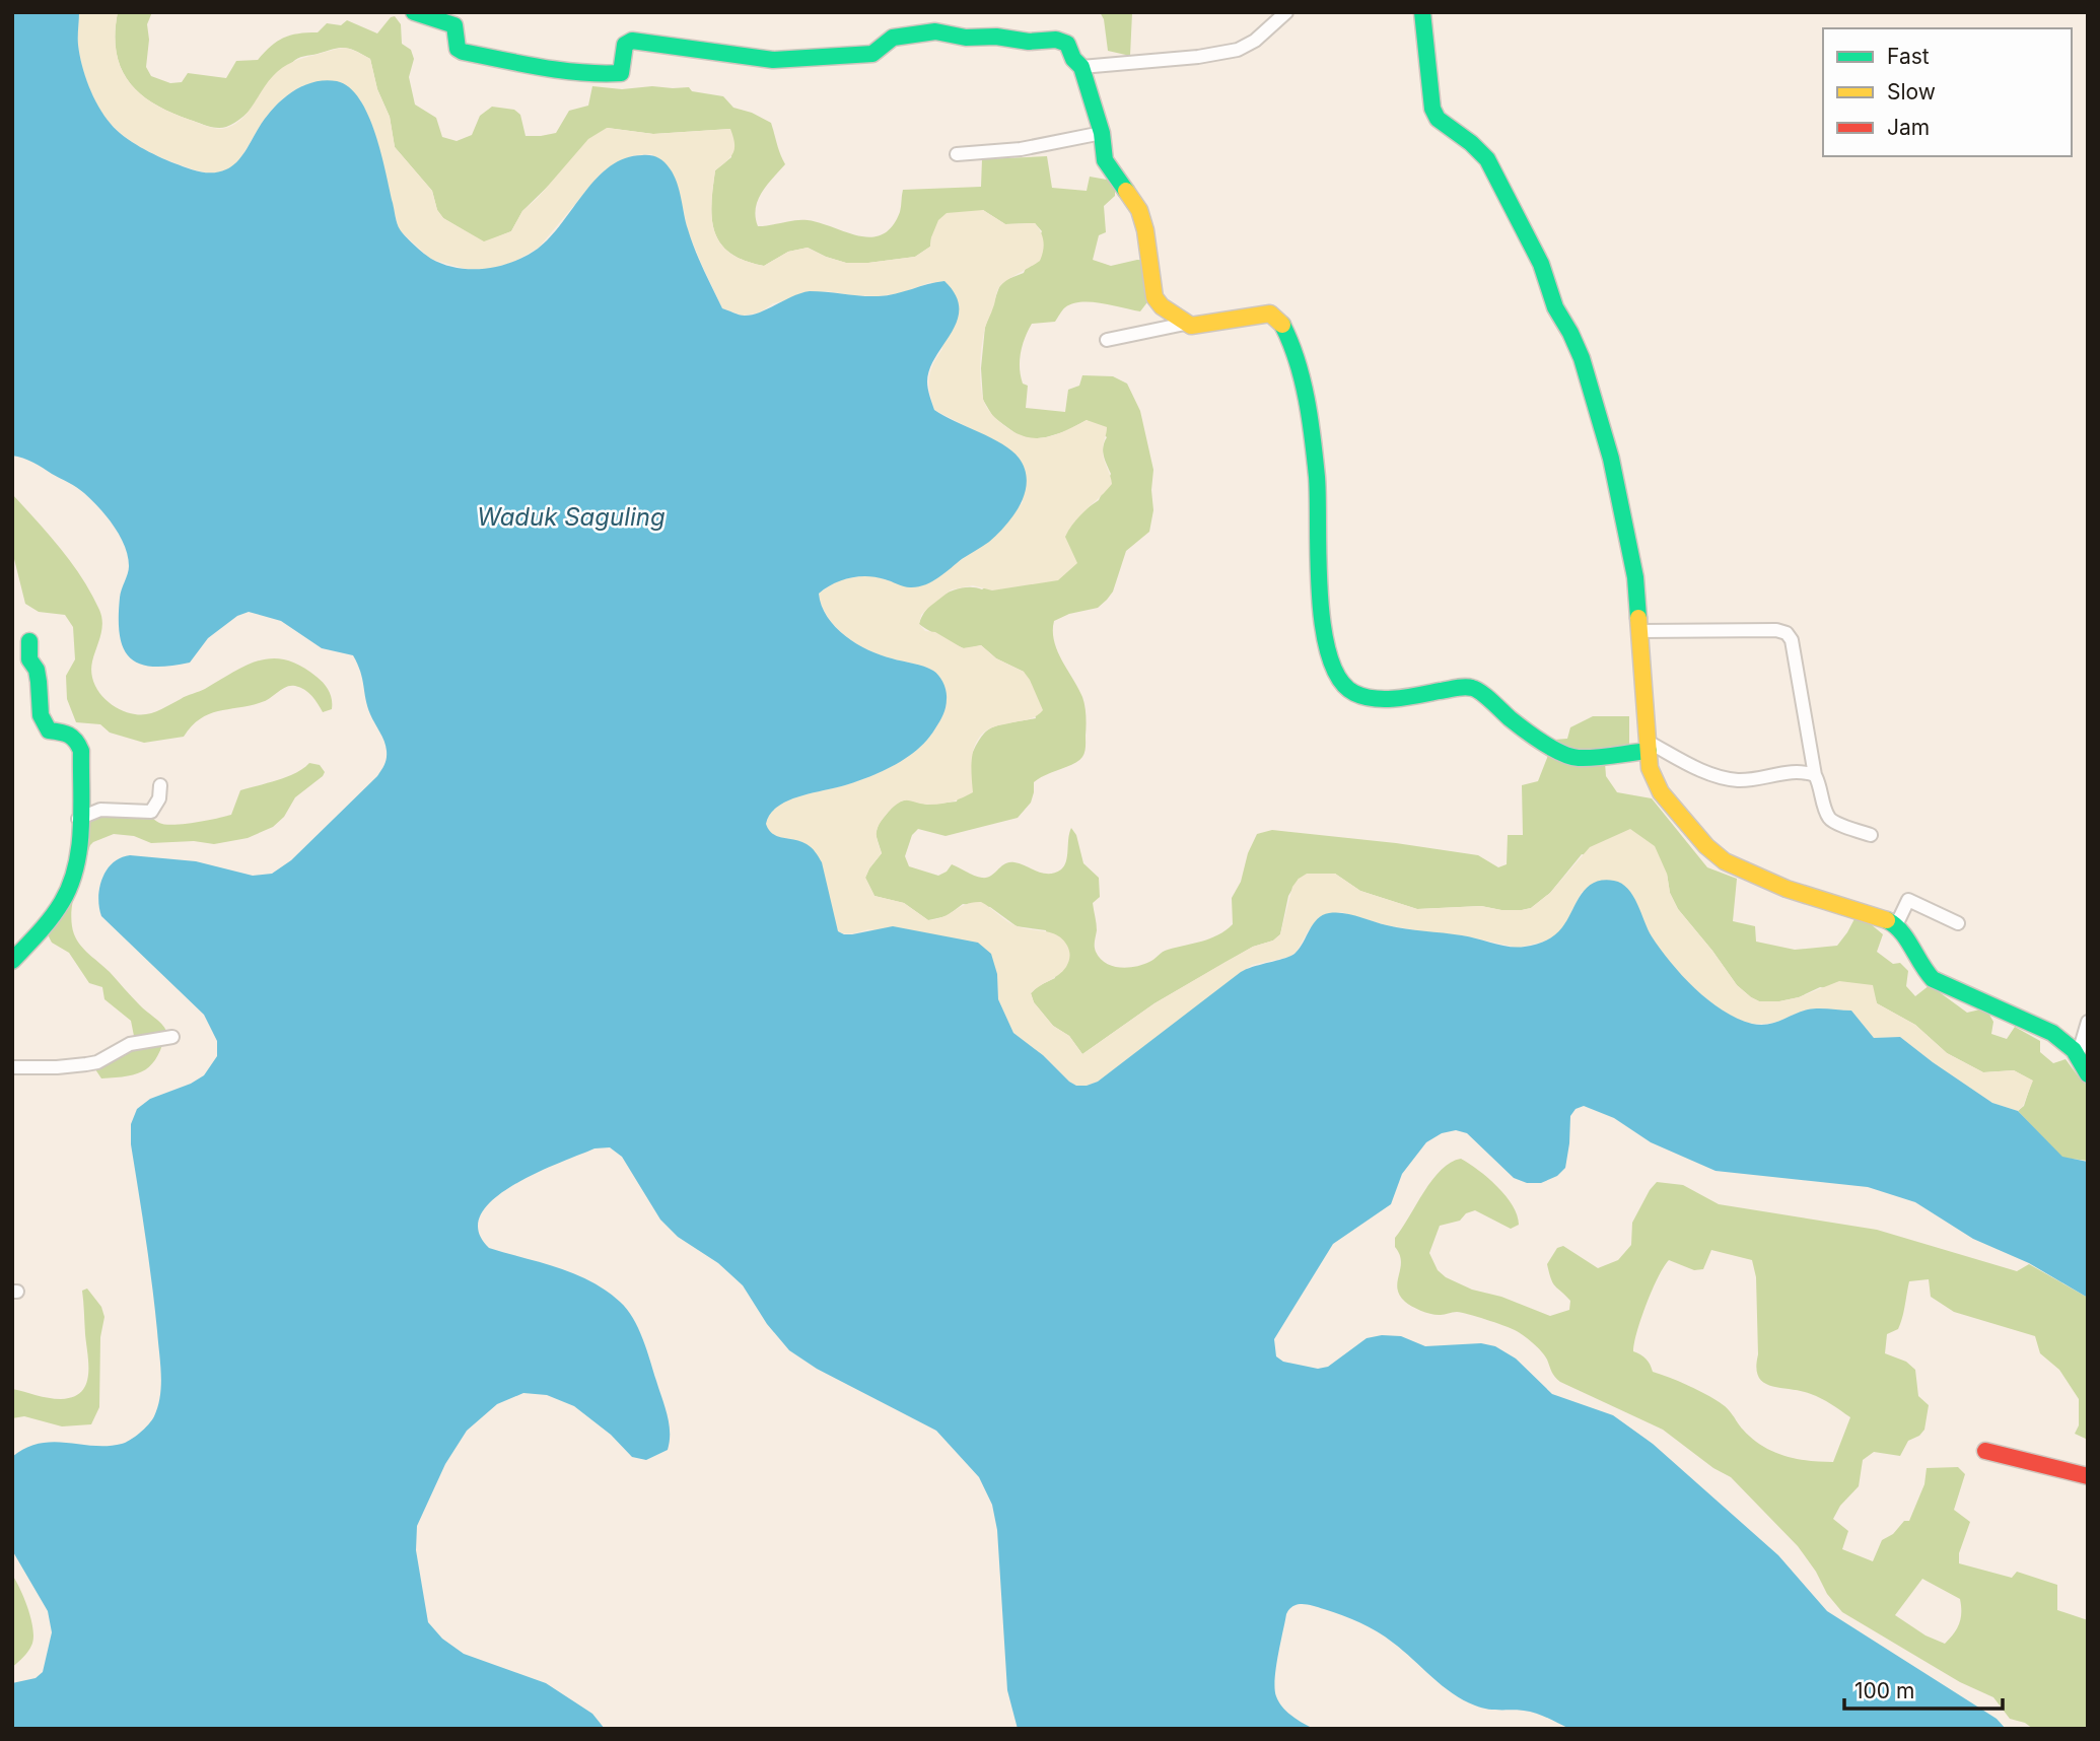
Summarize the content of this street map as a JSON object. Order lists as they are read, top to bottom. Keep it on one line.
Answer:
{"water":["Waduk Saguling"],"legend":["Fast","Slow","Jam"],"scale_bar":"100 m"}
